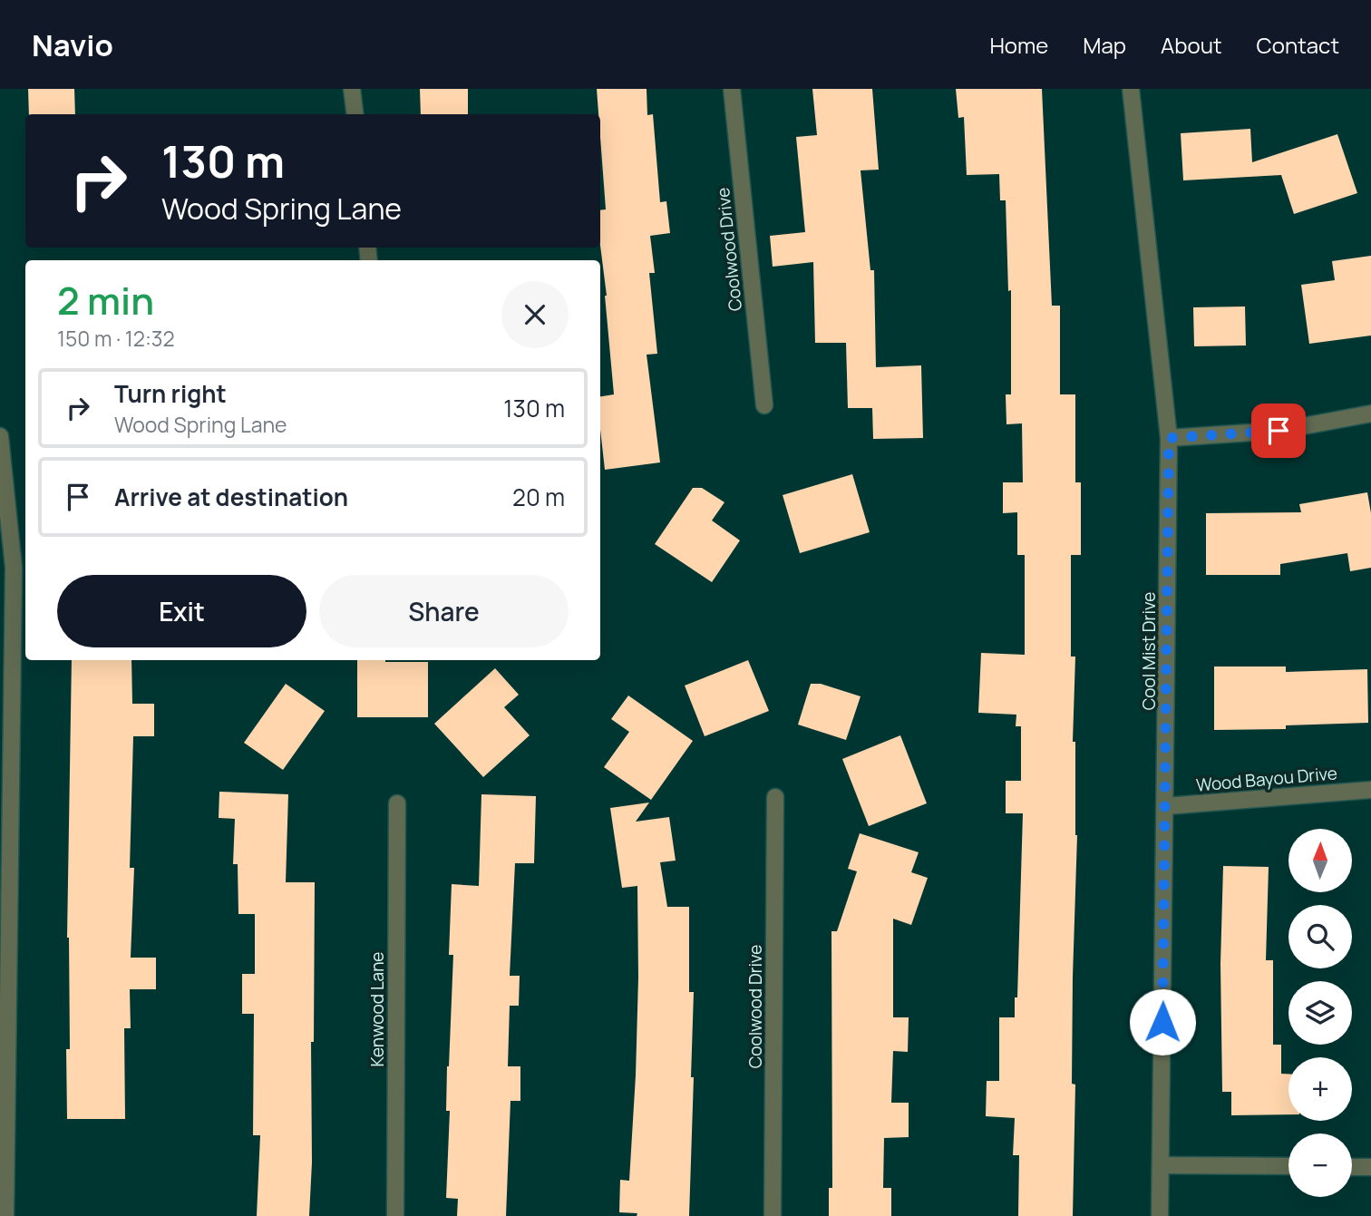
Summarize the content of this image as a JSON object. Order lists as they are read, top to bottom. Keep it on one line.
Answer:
{"streets":{"street":["Coolwood Drive","Cool Mist Drive","Wood Bayou Drive","Kenwood Lane"]},"crossings":[["Cool Mist Drive","Wood Bayou Drive"]],"north":"top","page":{"header":"Navio","nav":["Home","Map","About","Contact"],"turn":["130 m","Wood Spring Lane"],"heading":["2 min","150 m · 12:32"],"list":[{"name":"Turn right","note":"Wood Spring Lane","value":"130 m"},{"name":"Arrive at destination","value":"20 m"}],"buttons":["Exit","Share"],"map_buttons":["+","−"]}}
